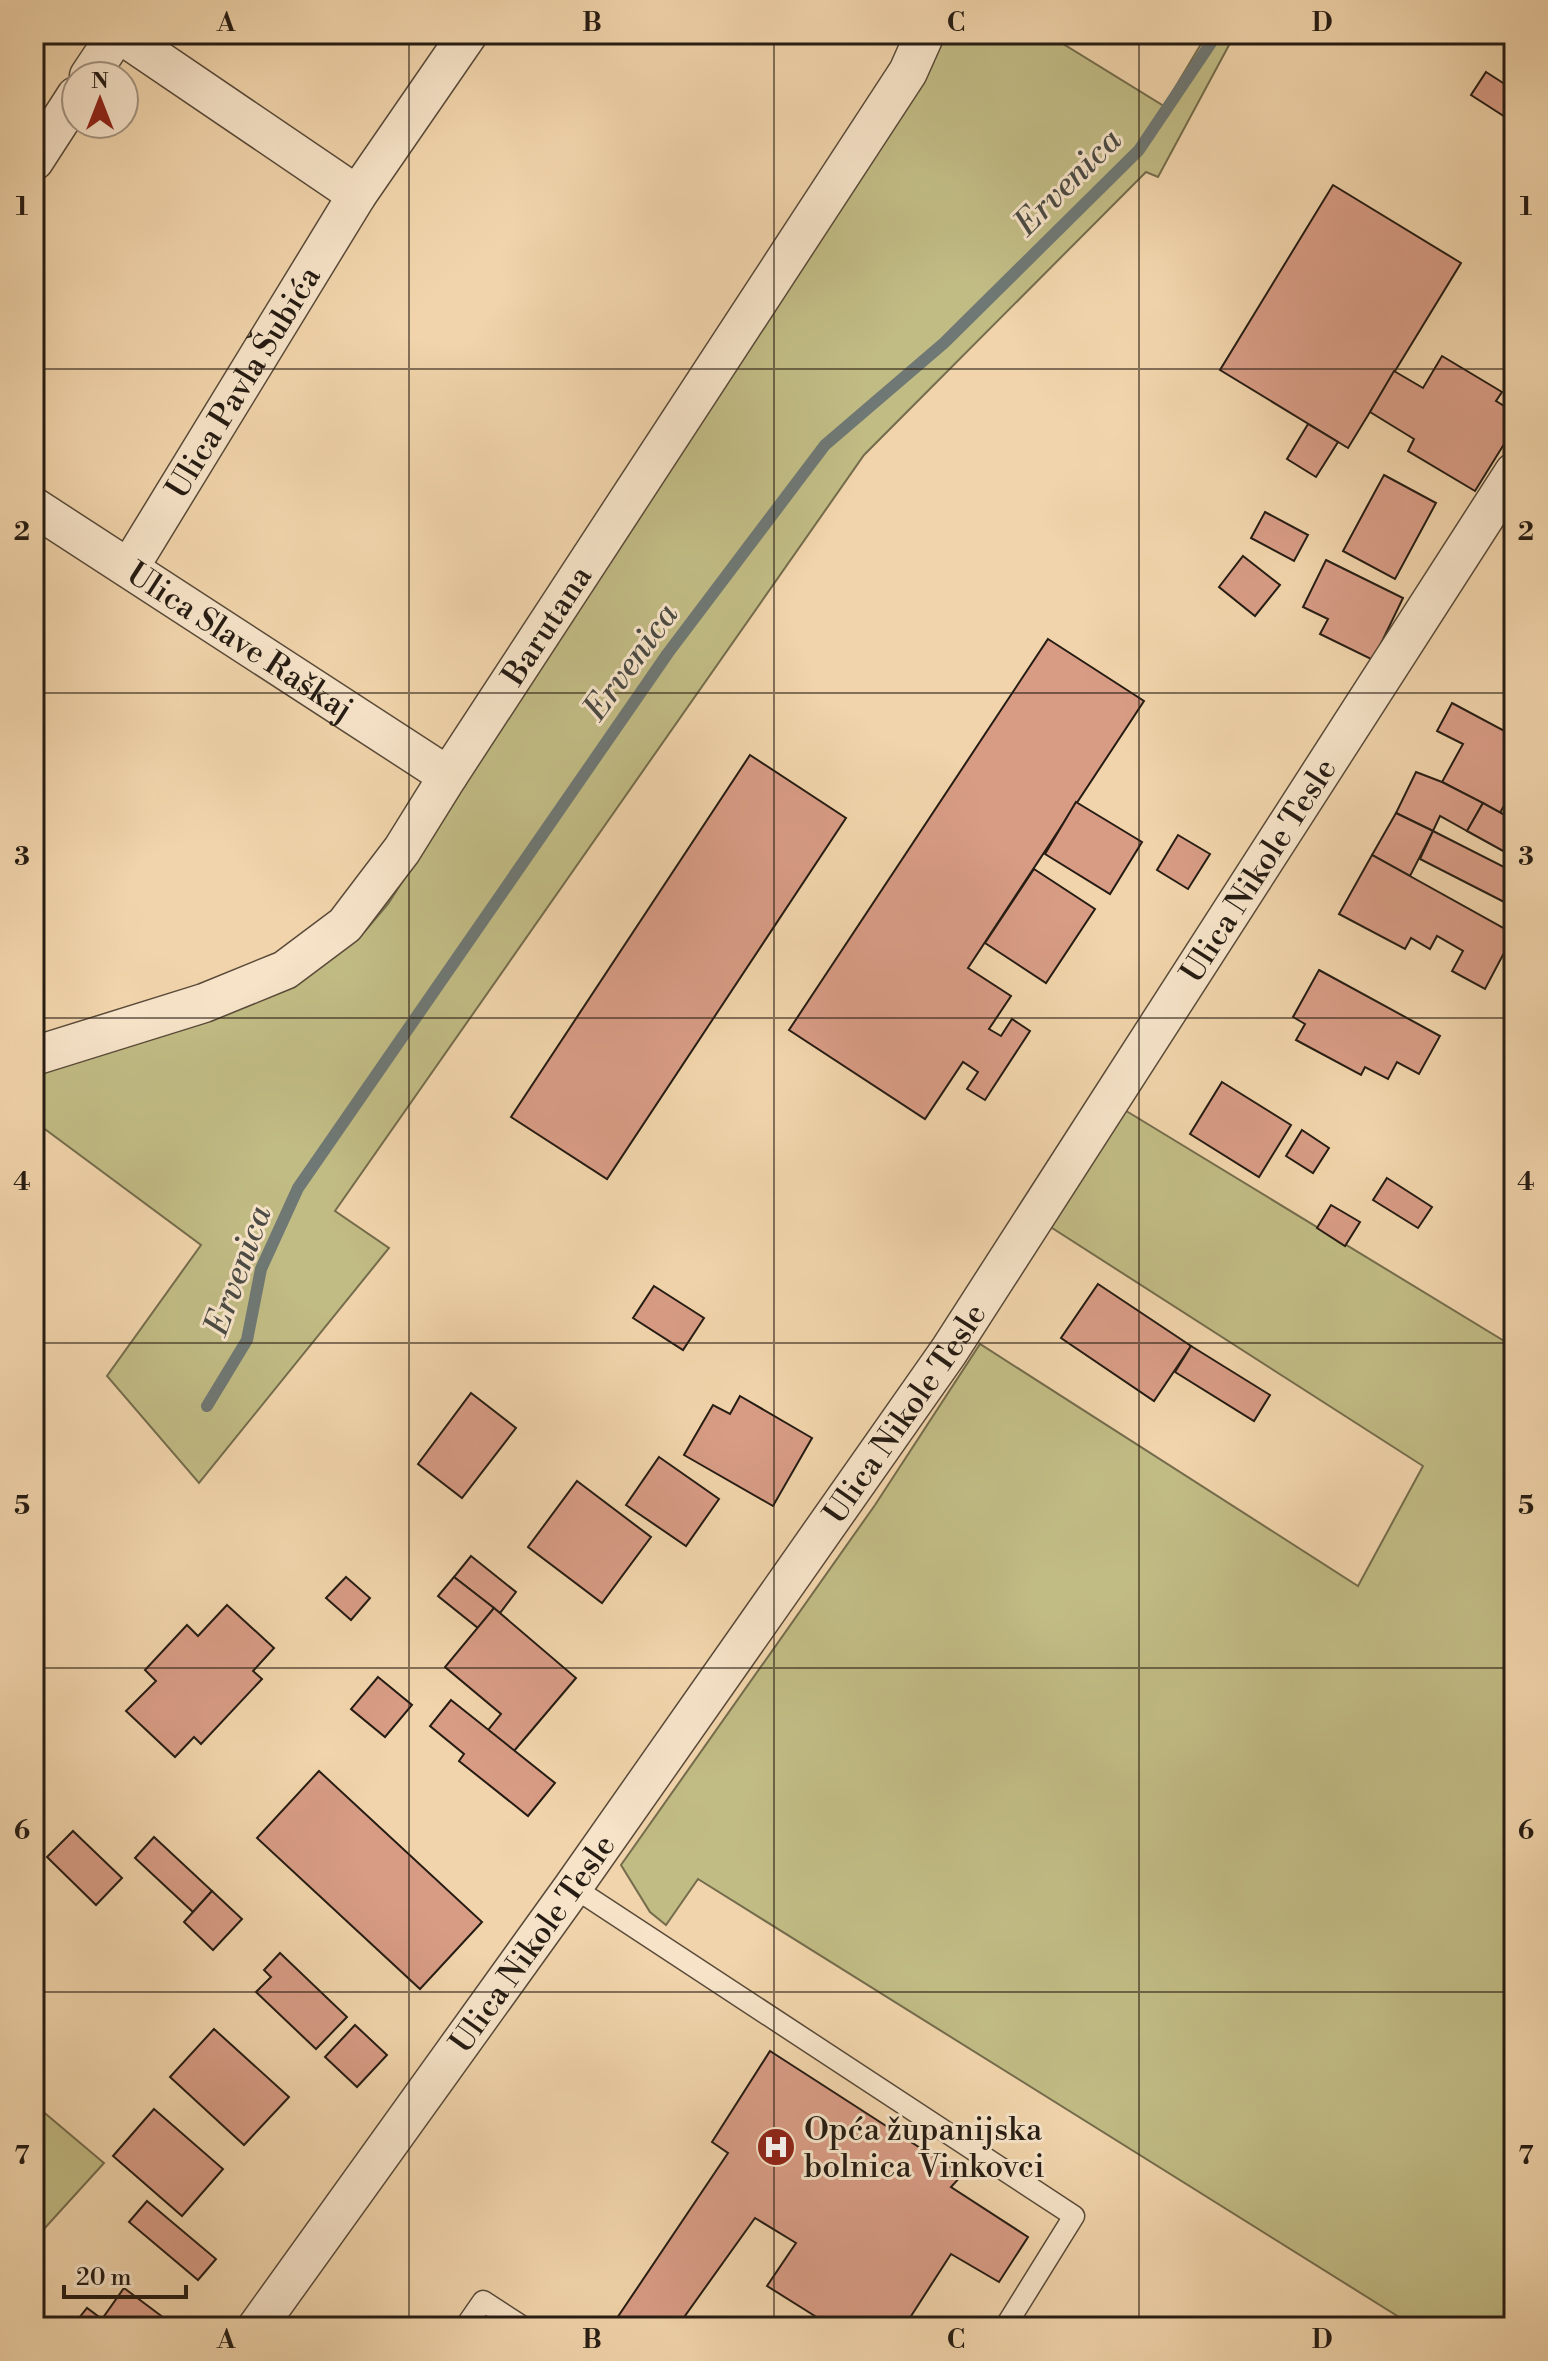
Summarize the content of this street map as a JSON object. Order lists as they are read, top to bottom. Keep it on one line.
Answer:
{"streets":{"street":["Ulica Pavla Šubića","Barutana","Ulica Slave Raškaj","Ulica Nikole Tesle"]},"crossings":[["Ulica Pavla Šubića","Ulica Slave Raškaj"],["Barutana","Ulica Slave Raškaj"]],"water":["Ervenica"],"places":{"hospital":["Opća županijska bolnica Vinkovci"]},"scale_bar":"20 m","north":"top","grid":{"columns":["A","B","C","D"],"rows":["1","2","3","4","5","6","7"]}}
